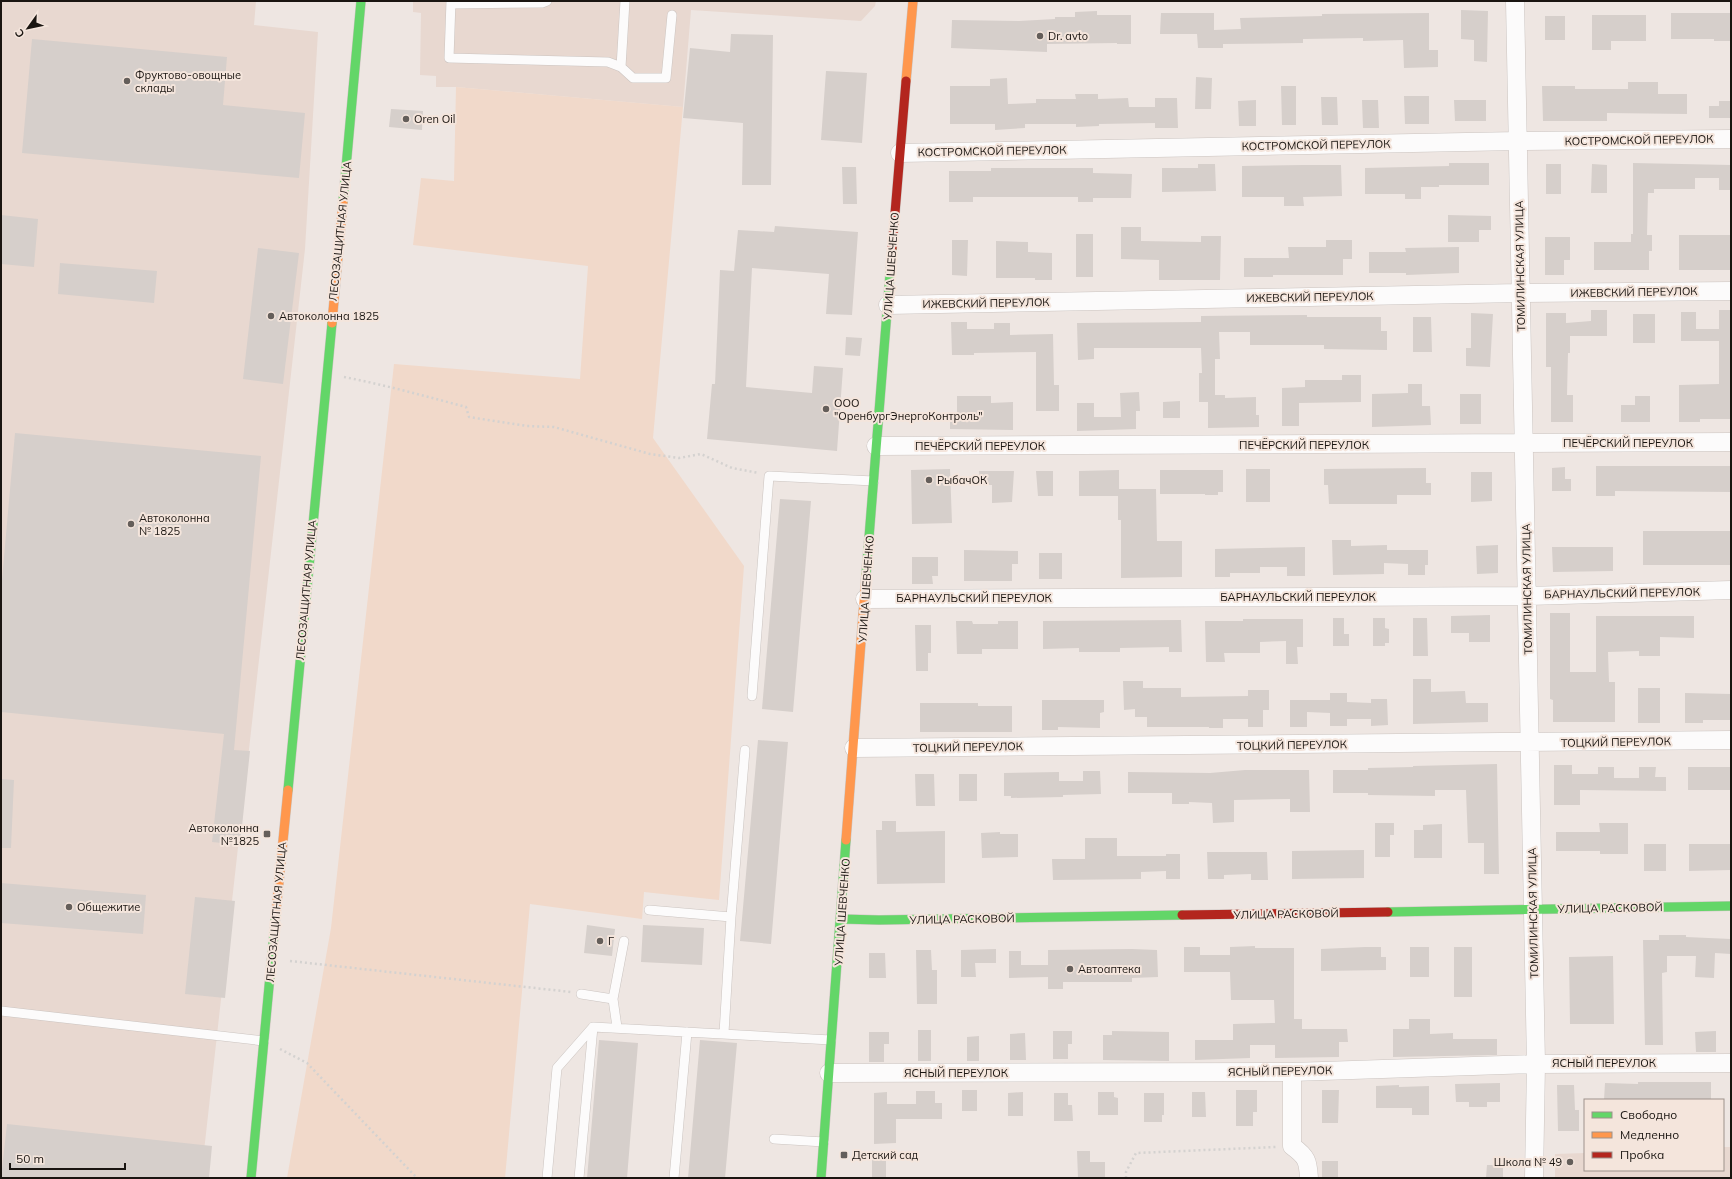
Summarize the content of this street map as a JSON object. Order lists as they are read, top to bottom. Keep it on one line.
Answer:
{"streets":{"street":["КОСТРОМСКОЙ ПЕРЕУЛОК","ЛЕСОЗАЩИТНАЯ УЛИЦА","УЛИЦА ШЕВЧЕНКО","ТОМИЛИНСКАЯ УЛИЦА","ИЖЕВСКИЙ ПЕРЕУЛОК","ПЕЧЁРСКИЙ ПЕРЕУЛОК","БАРНАУЛЬСКИЙ ПЕРЕУЛОК","ТОЦКИЙ ПЕРЕУЛОК","УЛИЦА РАСКОВОЙ","ЯСНЫЙ ПЕРЕУЛОК"]},"crossings":[["КОСТРОМСКОЙ ПЕРЕУЛОК","УЛИЦА ШЕВЧЕНКО"],["КОСТРОМСКОЙ ПЕРЕУЛОК","ТОМИЛИНСКАЯ УЛИЦА"],["УЛИЦА ШЕВЧЕНКО","ИЖЕВСКИЙ ПЕРЕУЛОК"],["УЛИЦА ШЕВЧЕНКО","ПЕЧЁРСКИЙ ПЕРЕУЛОК"],["УЛИЦА ШЕВЧЕНКО","БАРНАУЛЬСКИЙ ПЕРЕУЛОК"],["УЛИЦА ШЕВЧЕНКО","ТОЦКИЙ ПЕРЕУЛОК"],["УЛИЦА ШЕВЧЕНКО","УЛИЦА РАСКОВОЙ"],["УЛИЦА ШЕВЧЕНКО","ЯСНЫЙ ПЕРЕУЛОК"],["ТОМИЛИНСКАЯ УЛИЦА","ИЖЕВСКИЙ ПЕРЕУЛОК"],["ТОМИЛИНСКАЯ УЛИЦА","ПЕЧЁРСКИЙ ПЕРЕУЛОК"],["ТОМИЛИНСКАЯ УЛИЦА","БАРНАУЛЬСКИЙ ПЕРЕУЛОК"],["ТОМИЛИНСКАЯ УЛИЦА","ТОЦКИЙ ПЕРЕУЛОК"],["ТОМИЛИНСКАЯ УЛИЦА","УЛИЦА РАСКОВОЙ"],["ТОМИЛИНСКАЯ УЛИЦА","ЯСНЫЙ ПЕРЕУЛОК"]],"places":{"other":["Dr. avto","Фруктово-овощные склады","Oren Oil","Автоколонна 1825","ООО \"ОренбургЭнергоКонтроль\"","РыбачОК","Автоколонна № 1825","Общежитие","Г","Автоаптека","Школа № 49"],"transit":["Автоколонна №1825","Детский сад"]},"legend":["Свободно","Медленно","Пробка"],"scale_bar":"50 m","north":"bottom left"}
